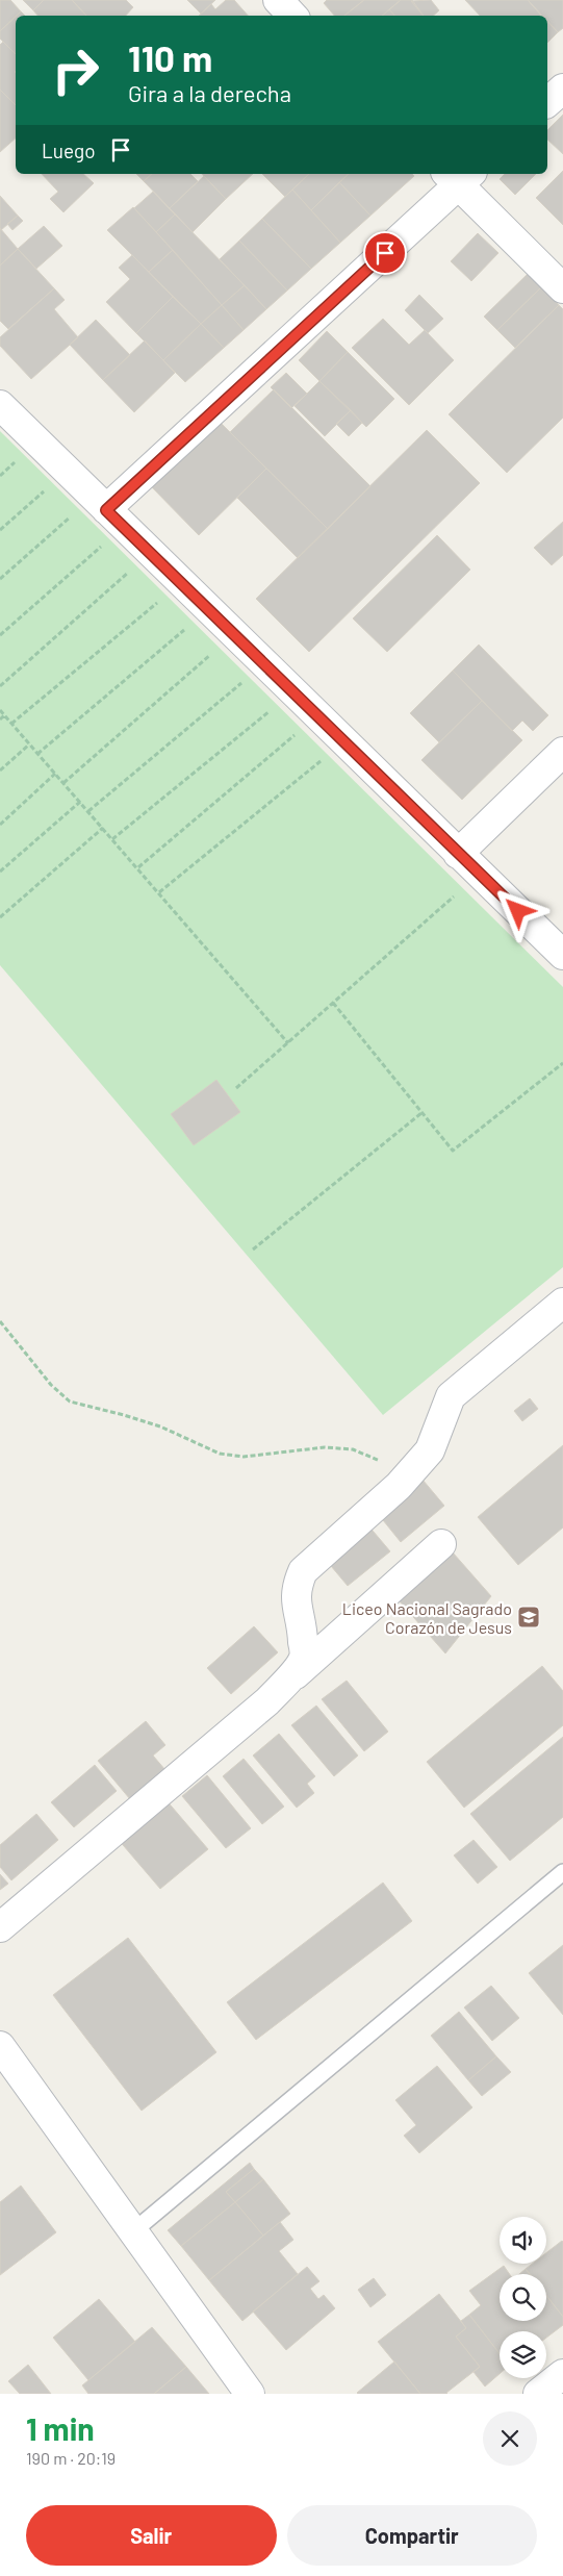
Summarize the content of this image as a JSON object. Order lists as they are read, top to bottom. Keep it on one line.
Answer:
{"places":{"school or university":["Liceo Nacional Sagrado Corazón de Jesus"]},"page":{"turn":["110 m","Gira a la derecha"],"then":"Luego","heading":["1 min","190 m · 20:19"],"buttons":["Salir","Compartir"]}}
